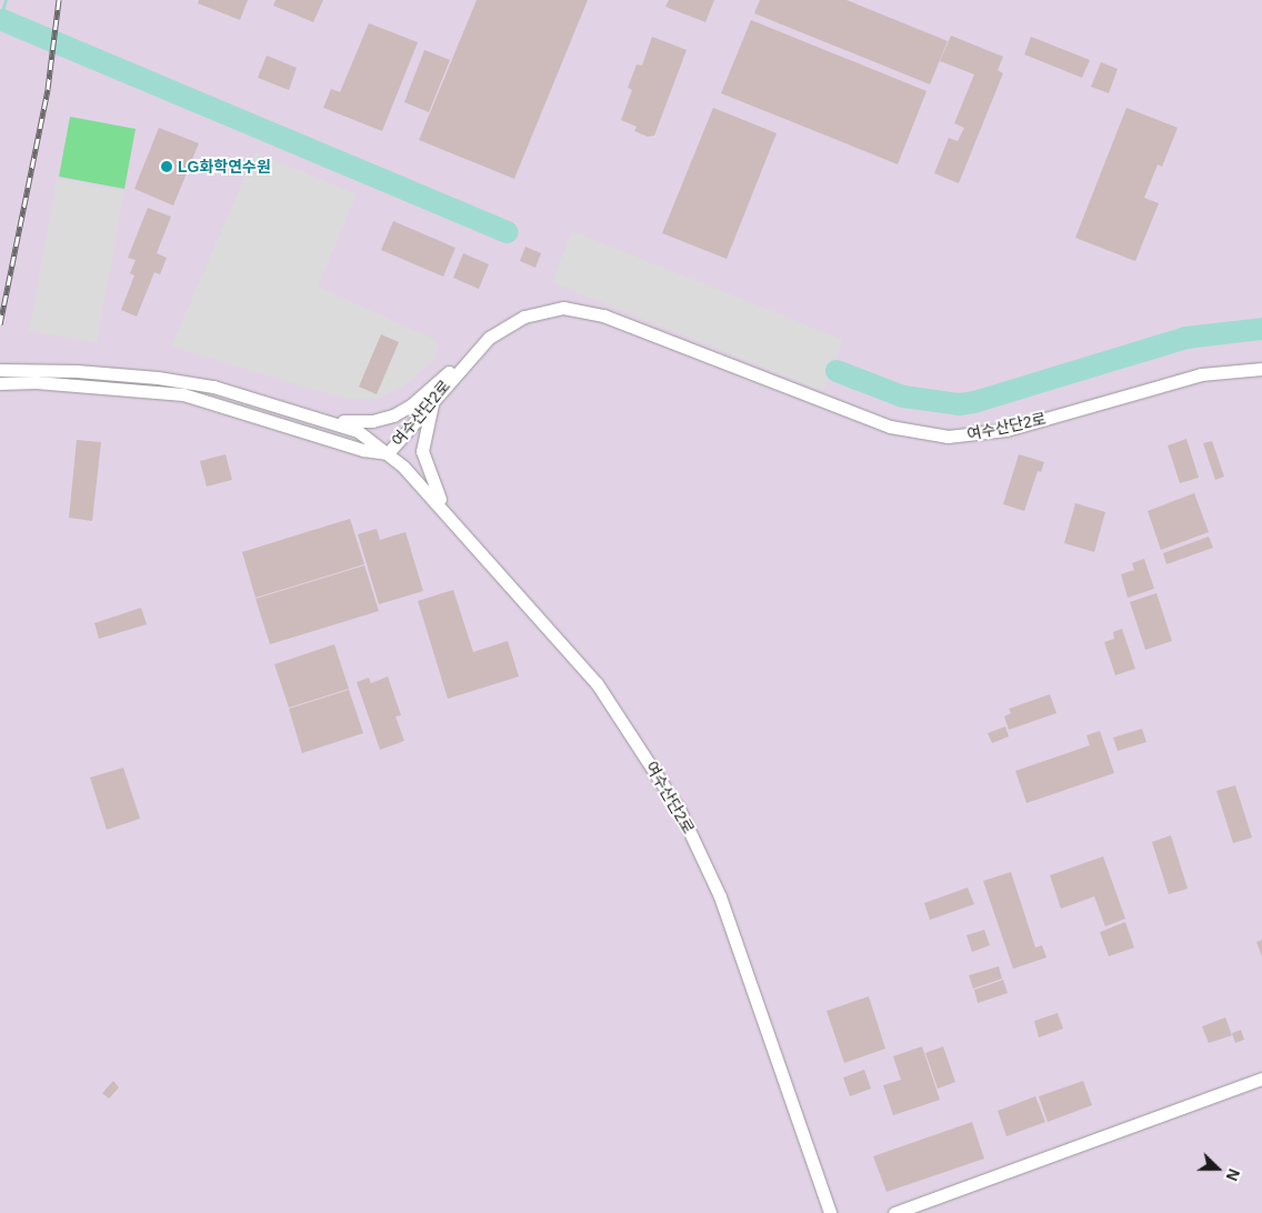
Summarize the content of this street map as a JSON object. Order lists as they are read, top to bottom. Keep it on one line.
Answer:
{"streets":{"street":["여수산단2로"]},"places":["LG화학연수원"],"north":"right"}
